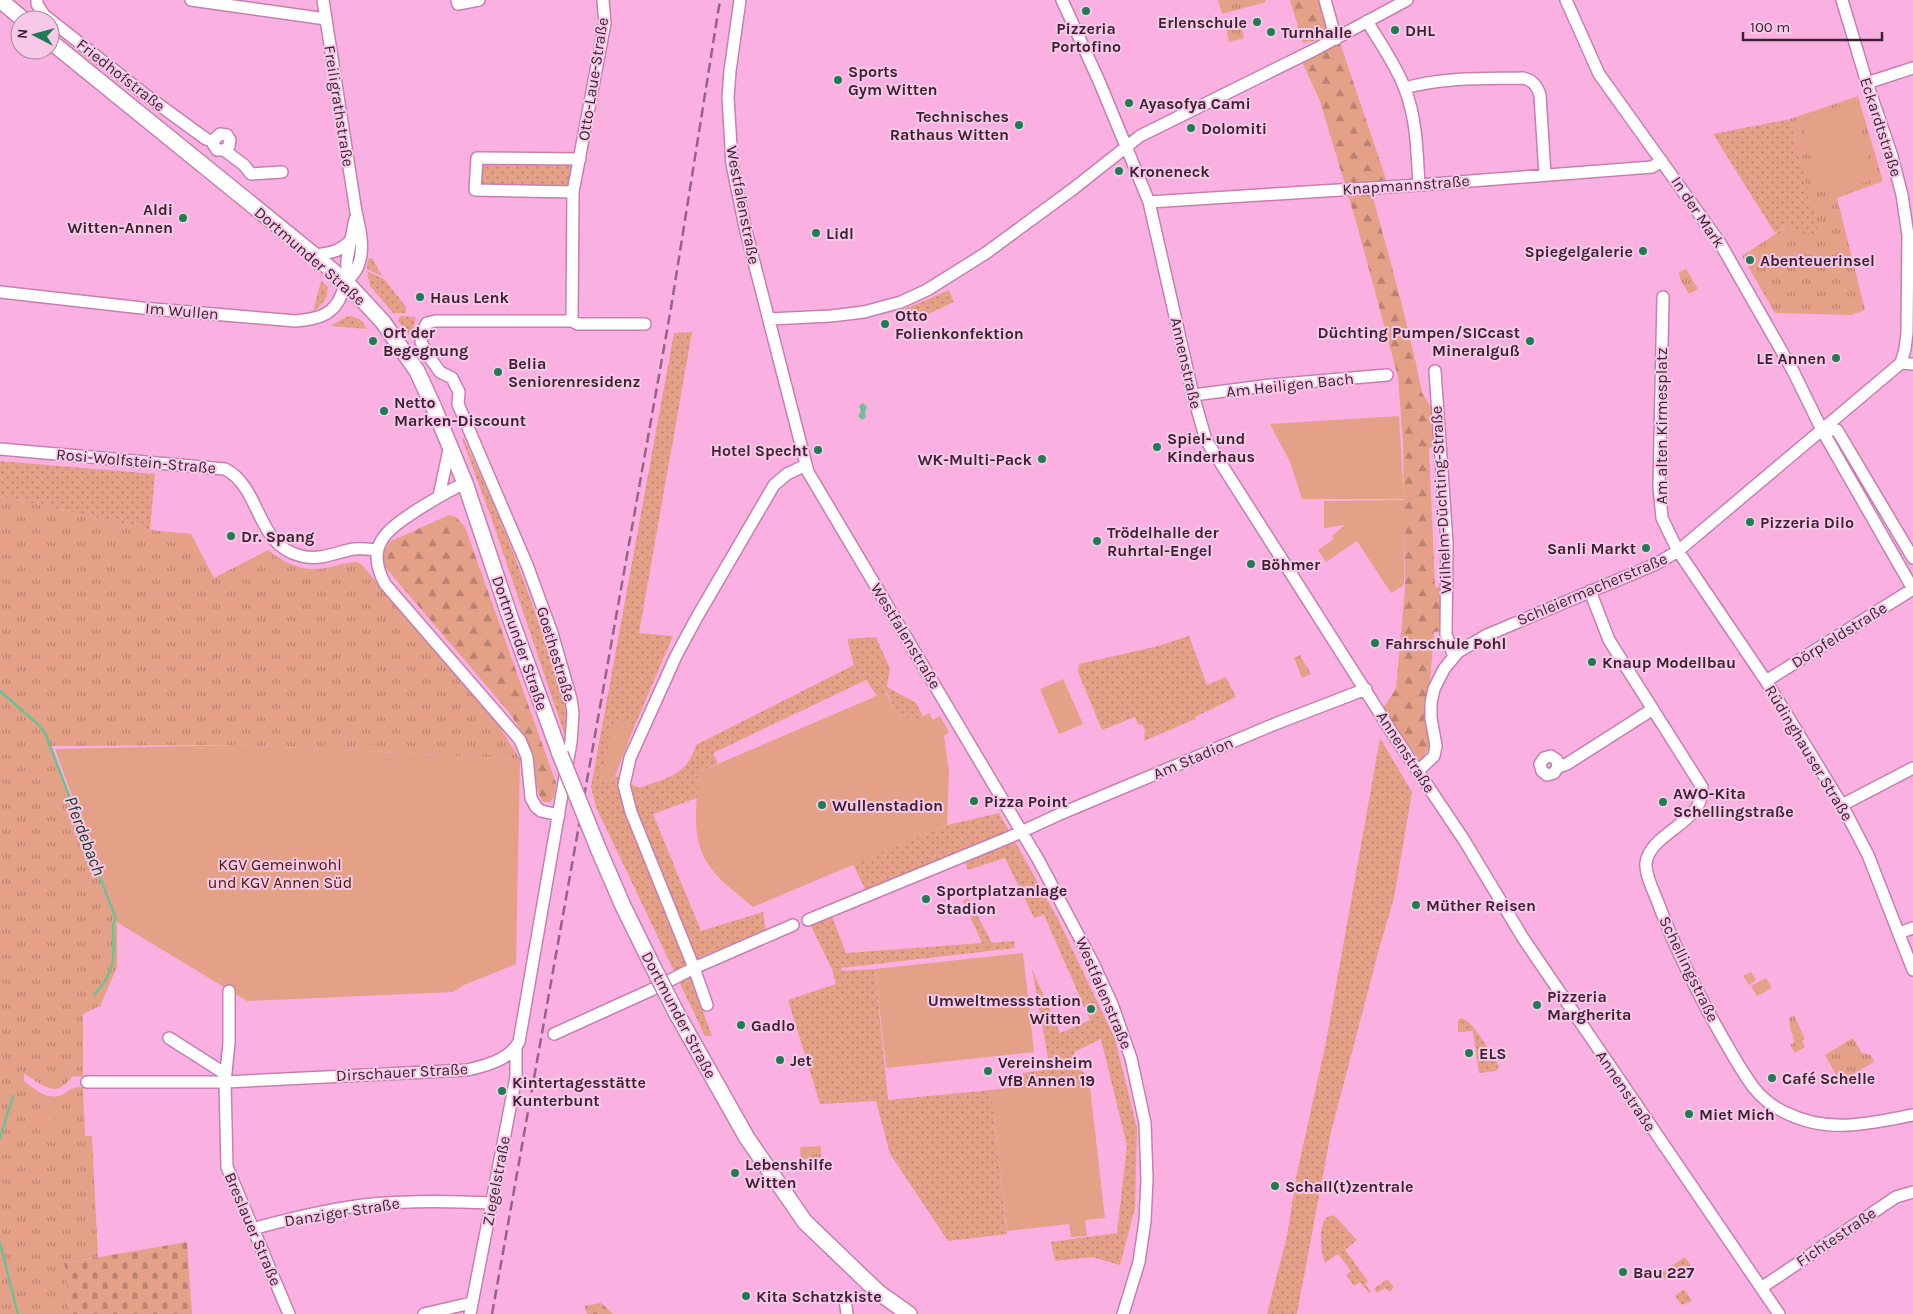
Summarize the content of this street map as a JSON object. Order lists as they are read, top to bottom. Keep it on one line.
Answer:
{"streets":{"main road":["Dortmunder Straße"],"street":["Friedhofstraße","Otto-Laue-Straße","Freiligrathstraße","Eckardtstraße","Knapmannstraße","Westfalenstraße","In der Mark","Im Wullen","Annenstraße","Am Heiligen Bach","Am alten Kirmesplatz","Rosi-Wolfstein-Straße","Wilhelm-Düchting-Straße","Schleiermacherstraße","Dörpfeldstraße","Goethestraße","Rüdinghauser Straße","Am Stadion","Schellingstraße","Dirschauer Straße","Ziegelstraße","Danziger Straße","Breslauer Straße","Fichtestraße"]},"crossings":[["Otto-Laue-Straße","Goethestraße"],["Freiligrathstraße","Dortmunder Straße"],["Freiligrathstraße","Im Wullen"],["Knapmannstraße","In der Mark"],["Knapmannstraße","Annenstraße"],["Westfalenstraße","Am Stadion"],["In der Mark","Schleiermacherstraße"],["In der Mark","Dörpfeldstraße"],["Dortmunder Straße","Im Wullen"],["Annenstraße","Am Heiligen Bach"],["Annenstraße","Schleiermacherstraße"],["Annenstraße","Am Stadion"],["Annenstraße","Fichtestraße"],["Am alten Kirmesplatz","Schleiermacherstraße"],["Am alten Kirmesplatz","Rüdinghauser Straße"],["Wilhelm-Düchting-Straße","Schleiermacherstraße"],["Schleiermacherstraße","Rüdinghauser Straße"],["Schleiermacherstraße","Schellingstraße"],["Dörpfeldstraße","Rüdinghauser Straße"],["Dirschauer Straße","Ziegelstraße"],["Dirschauer Straße","Breslauer Straße"],["Ziegelstraße","Danziger Straße"],["Danziger Straße","Breslauer Straße"]],"water":["Pferdebach"],"parks":["KGV Gemeinwohl und KGV Annen Süd"],"places":["Pizzeria Portofino","Erlenschule","DHL","Turnhalle","Sports Gym Witten","Ayasofya Cami","Technisches Rathaus Witten","Dolomiti","Kroneneck","Aldi Witten-Annen","Lidl","Spiegelgalerie","Abenteuerinsel","Haus Lenk","Otto Folienkonfektion","Ort der Begegnung","Düchting Pumpen/SICcast Mineralguß","LE Annen","Belia Seniorenresidenz","Netto Marken-Discount","Spiel- und Kinderhaus","Hotel Specht","WK-Multi-Pack","Pizzeria Dilo","Dr. Spang","Trödelhalle der Ruhrtal-Engel","Sanli Markt","Böhmer","Fahrschule Pohl","Knaup Modellbau","Pizza Point","AWO-Kita Schellingstraße","Wullenstadion","Sportplatzanlage Stadion","Müther Reisen","Pizzeria Margherita","Umweltmessstation Witten","Gadlo","ELS","Jet","Vereinsheim VfB Annen 19","Café Schelle","Kintertagesstätte Kunterbunt","Miet Mich","Lebenshilfe Witten","Schall(t)zentrale","Bau 227","Kita Schatzkiste"],"scale_bar":"100 m","north":"left"}
